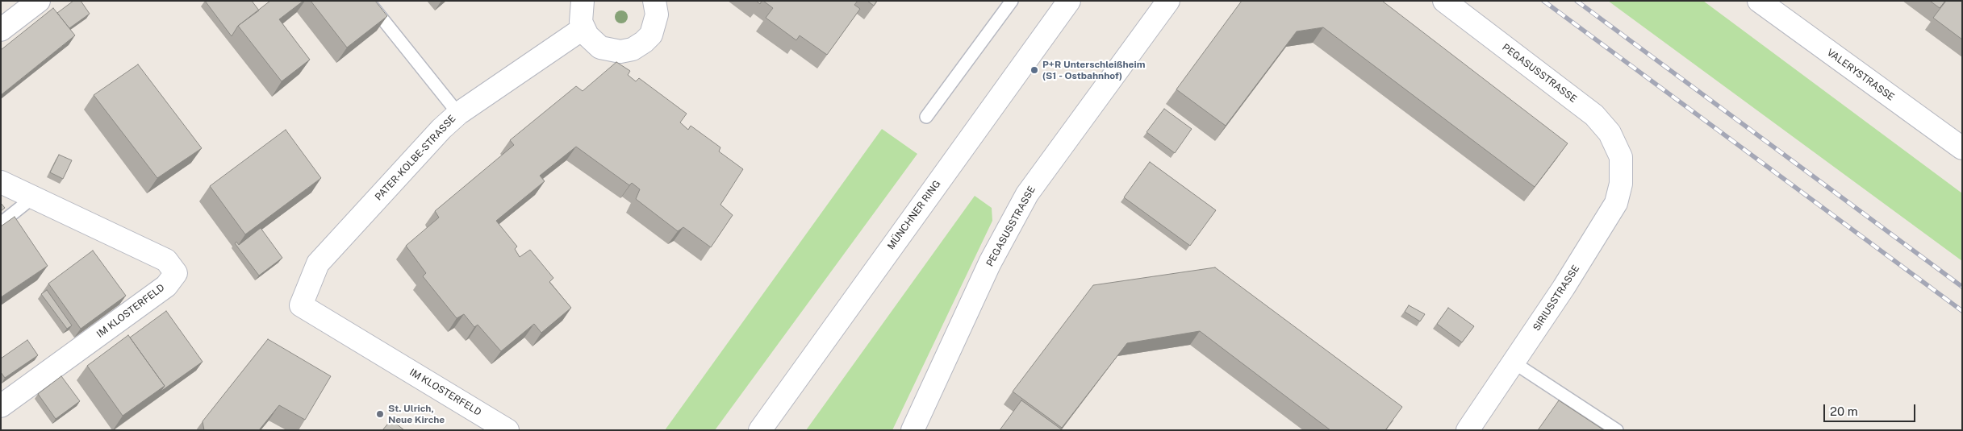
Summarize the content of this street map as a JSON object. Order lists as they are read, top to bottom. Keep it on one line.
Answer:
{"streets":{"street":["PEGASUSSTRASSE","VALERYSTRASSE","PATER-KOLBE-STRASSE","MÜNCHNER RING","SIRIUSSTRASSE","IM KLOSTERFELD"]},"crossings":[["PEGASUSSTRASSE","SIRIUSSTRASSE"],["PATER-KOLBE-STRASSE","IM KLOSTERFELD"]],"places":["P+R Unterschleißheim (S1 - Ostbahnhof)","St. Ulrich, Neue Kirche"],"scale_bar":"20 m"}
